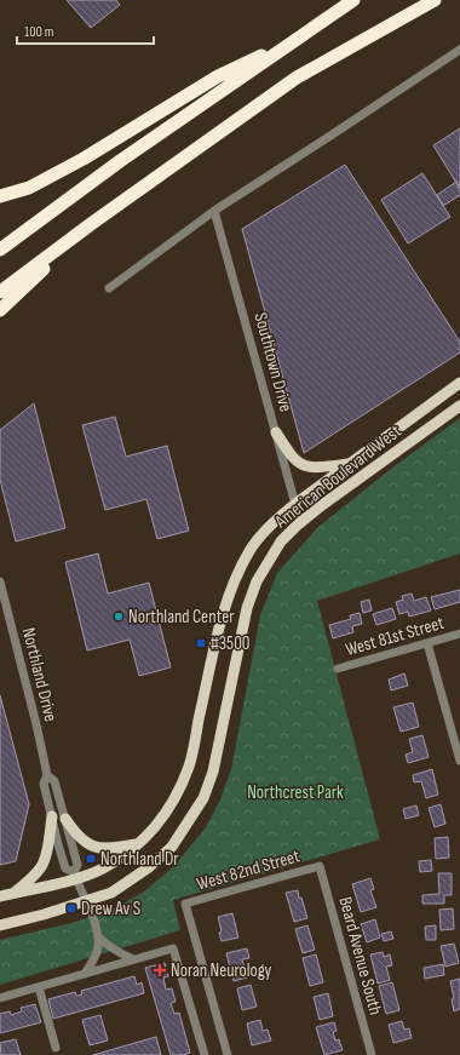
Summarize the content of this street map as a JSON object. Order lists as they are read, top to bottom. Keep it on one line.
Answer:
{"streets":{"main road":["American Boulevard West"],"street":["Southtown Drive","West 81st Street","Northland Drive","West 82nd Street","Beard Avenue South"]},"crossings":[["Southtown Drive","American Boulevard West"],["American Boulevard West","Northland Drive"],["West 82nd Street","Beard Avenue South"]],"parks":["Northcrest Park"],"places":{"other":["Northland Center"],"transit":["#3500","Northland Dr","Drew Av S"],"health":["Noran Neurology"]},"scale_bar":"100 m"}
